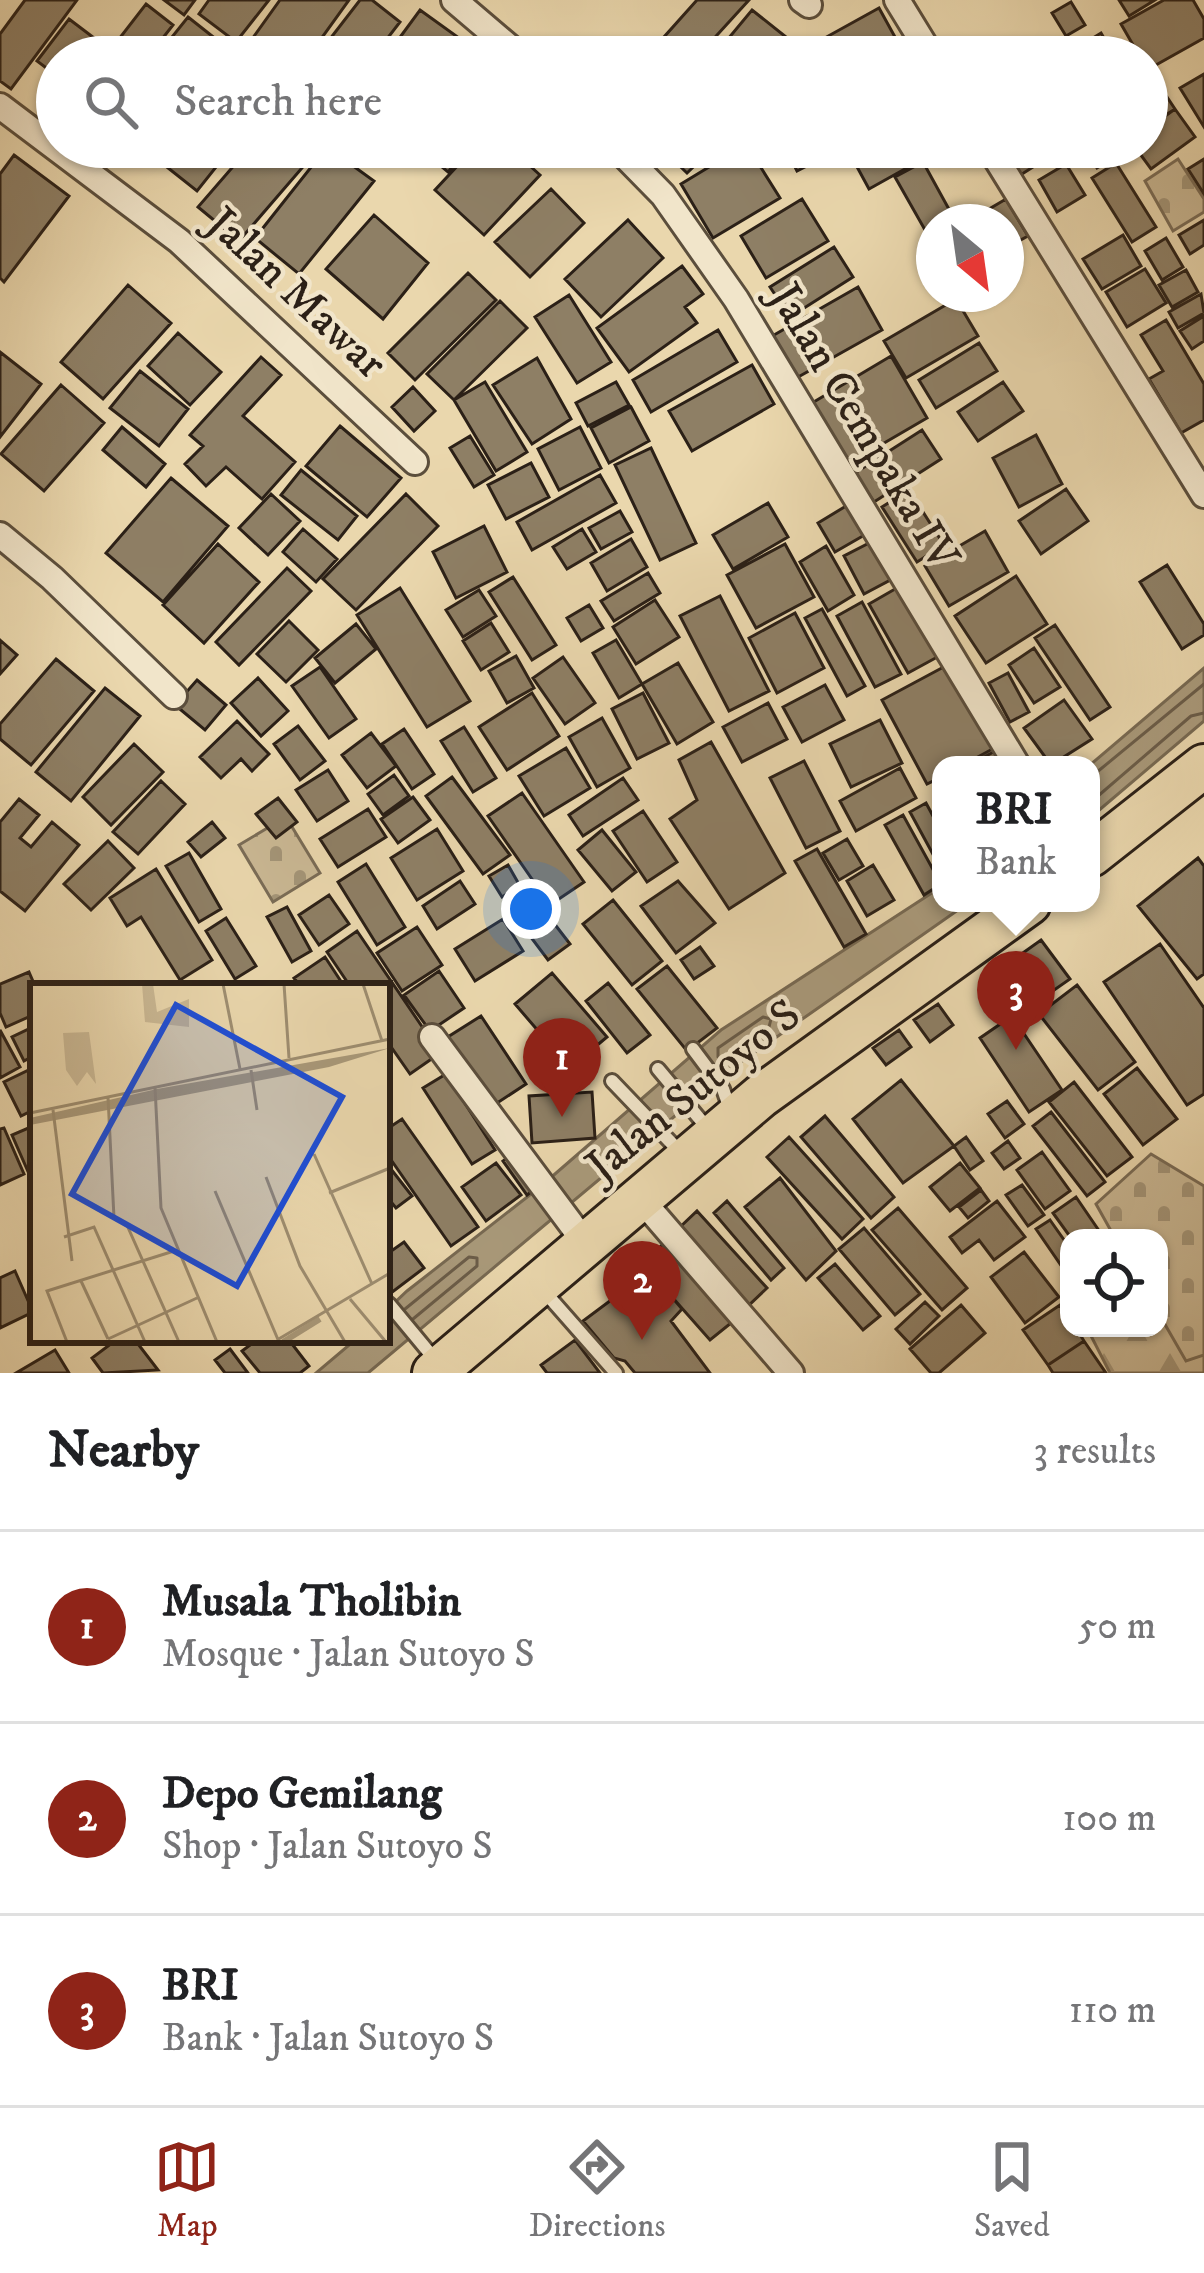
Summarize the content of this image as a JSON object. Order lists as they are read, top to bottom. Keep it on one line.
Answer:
{"streets":{"highway":["Jalan Sutoyo S"],"street":["Jalan Mawar","Jalan Cempaka IV"]},"north":"bottom right","page":{"search":"Search here","popup":["BRI","Bank"],"pins":["3","1","2"],"heading":["Nearby","3 results"],"list":[{"mark":"1","name":"Musala Tholibin","note":"Mosque · Jalan Sutoyo S","value":"50 m"},{"mark":"2","name":"Depo Gemilang","note":"Shop · Jalan Sutoyo S","value":"100 m"},{"mark":"3","name":"BRI","note":"Bank · Jalan Sutoyo S","value":"110 m"}],"nav":["Map","Directions","Saved"]}}
